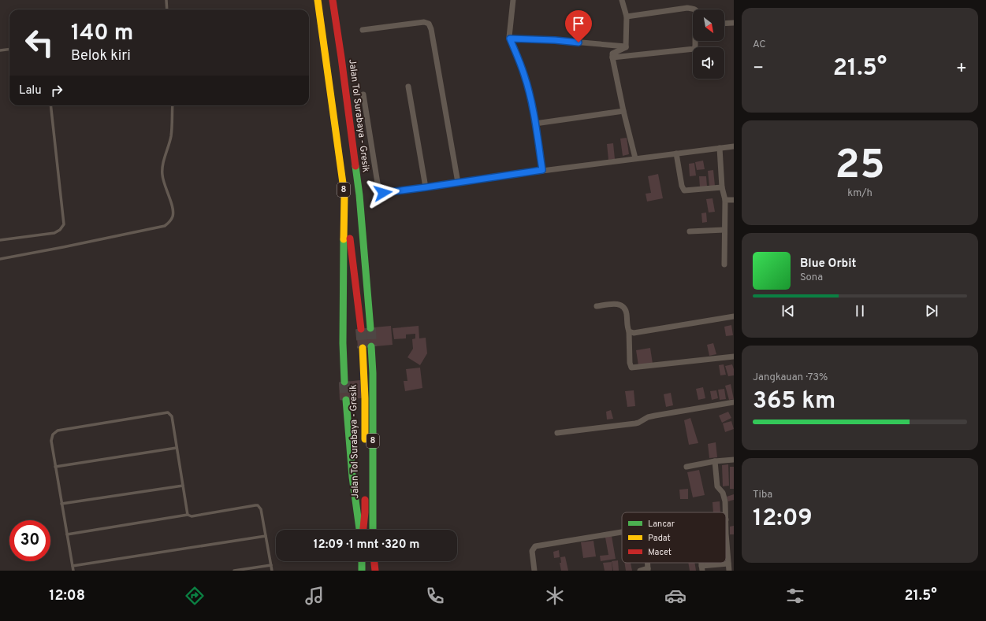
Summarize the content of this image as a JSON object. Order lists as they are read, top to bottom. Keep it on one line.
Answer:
{"streets":{"highway":["Jalan Tol Surabaya - Gresik","8"]},"legend":["Lancar","Padat","Macet"],"north":"bottom right","page":{"tile":["AC",["25","km/h"],["Jangkauan · 73%","365 km"],["Tiba","12:09"]],"turn":["140 m","Belok kiri"],"heat":["−","21.5°","+"],"then":"Lalu","song":["Blue Orbit","Sona"],"limit":"30","trip":"12:09 · 1 mnt · 320 m","tabs":["12:08","21.5°"]}}
